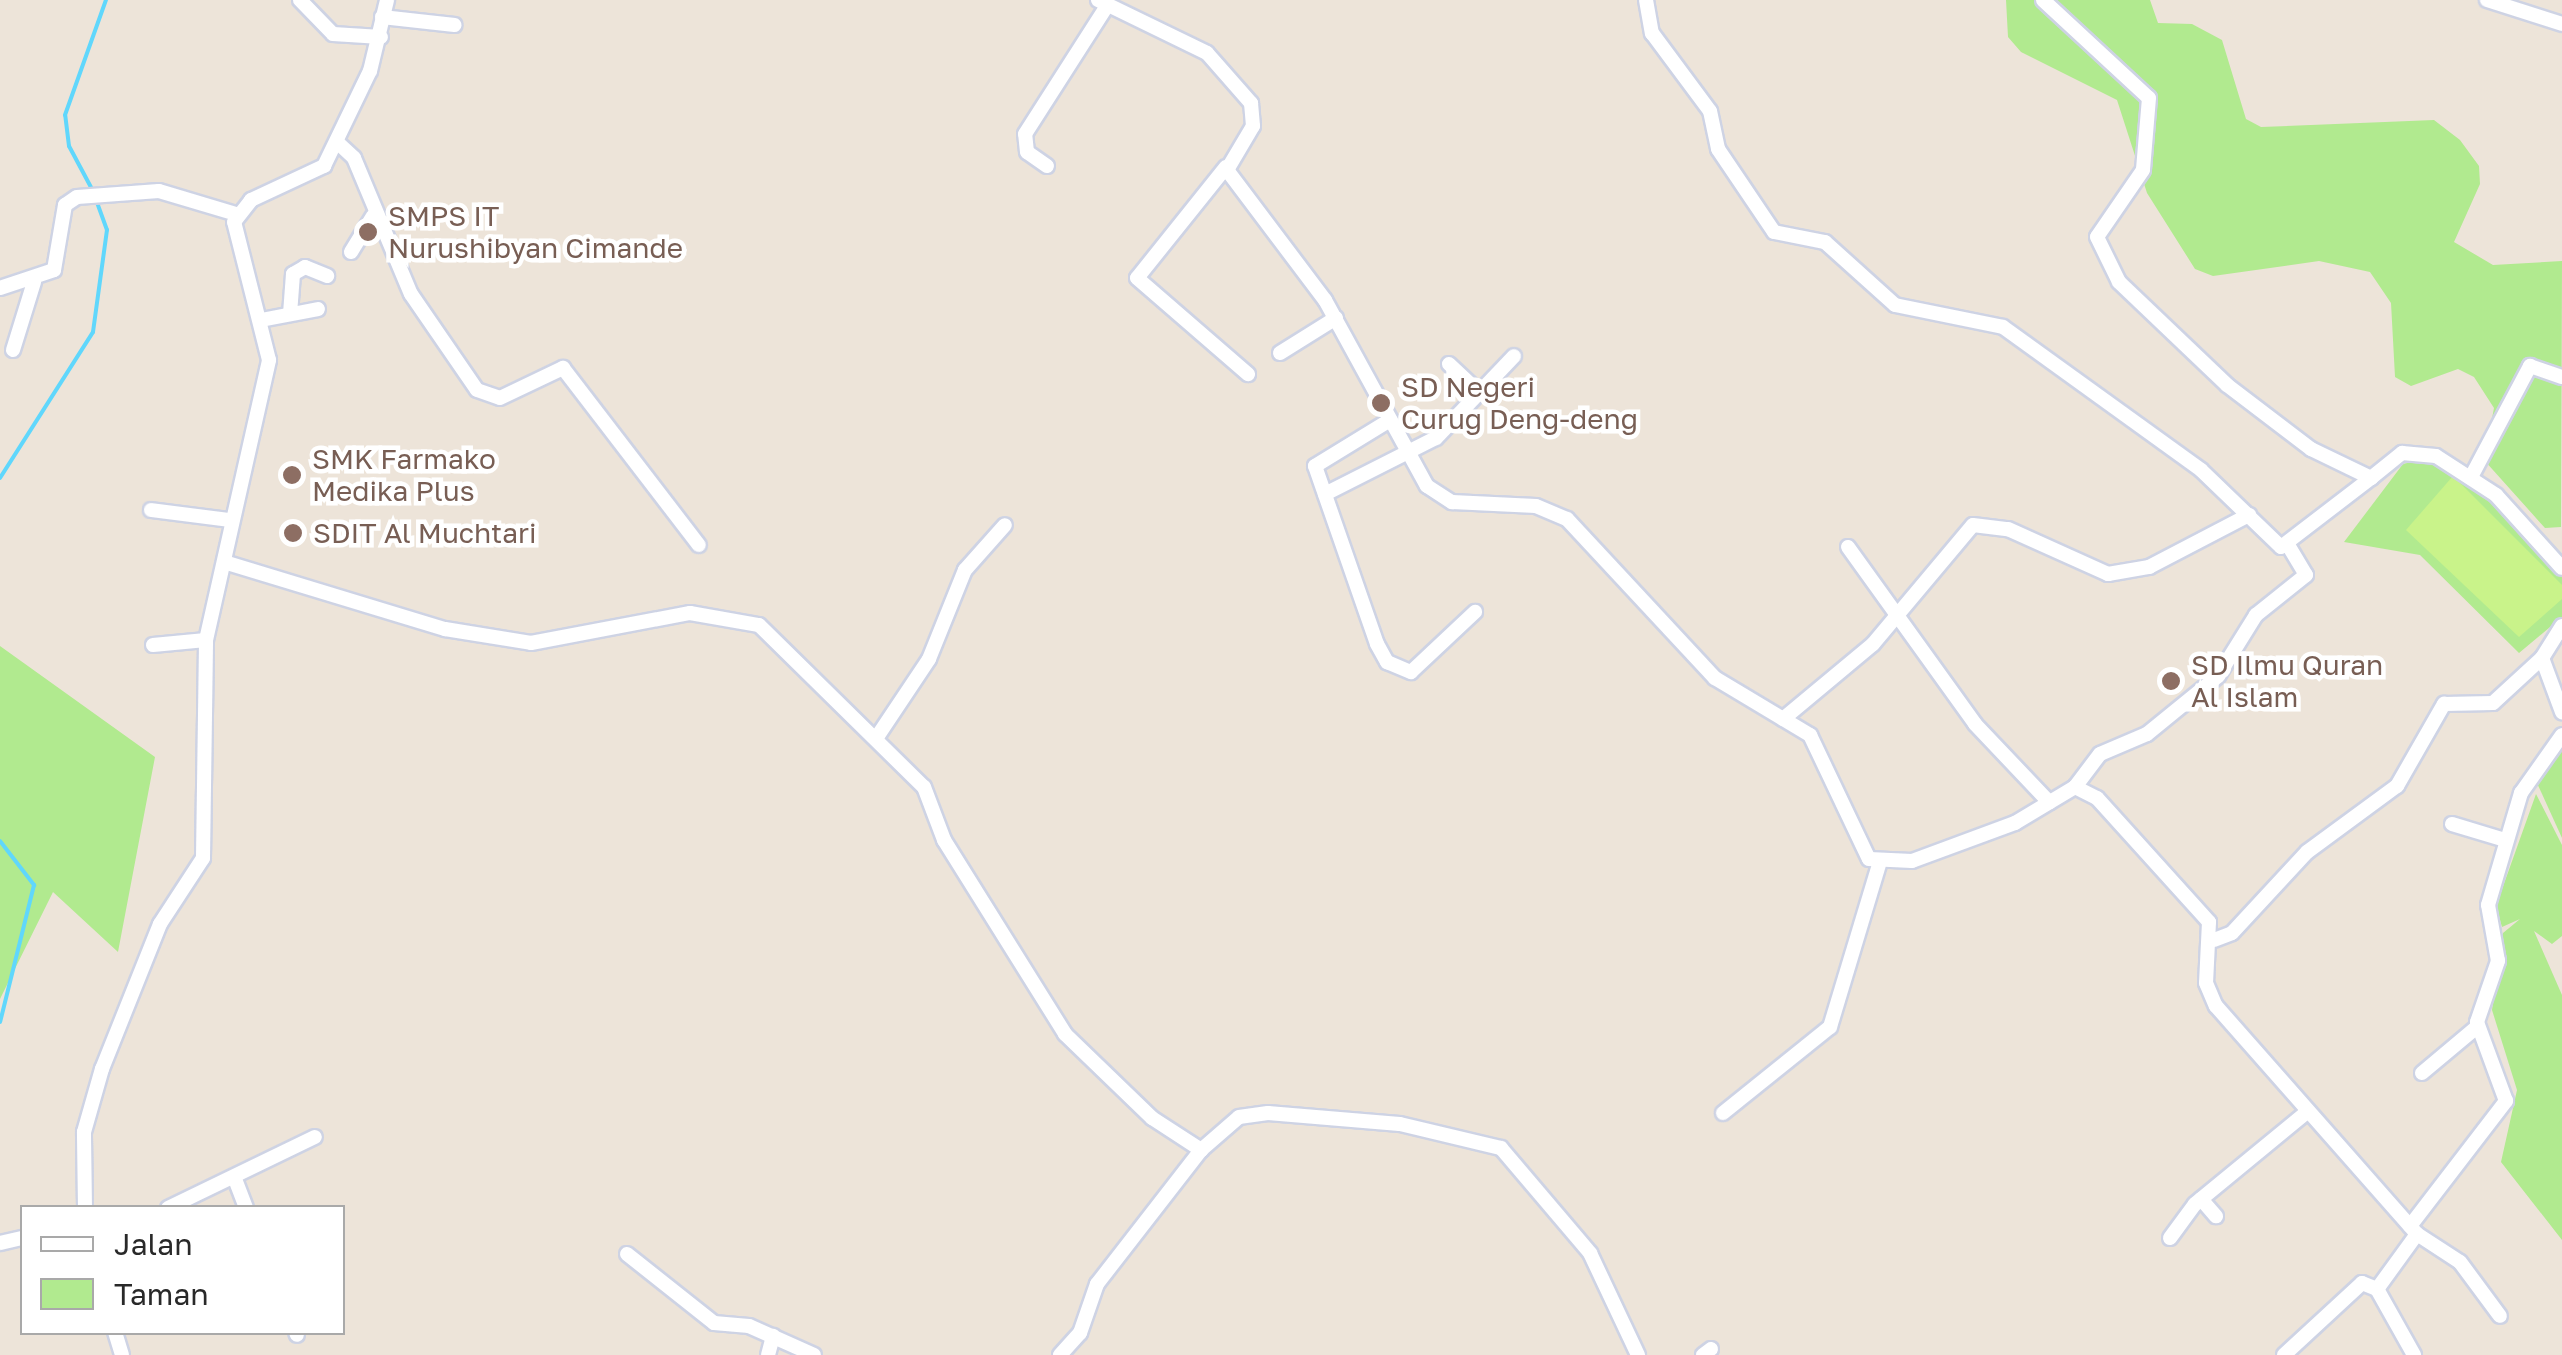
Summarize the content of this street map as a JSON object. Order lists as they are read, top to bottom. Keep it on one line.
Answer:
{"places":["SMPS IT Nurushibyan Cimande","SD Negeri Curug Deng-deng","SMK Farmako Medika Plus","SDIT Al Muchtari","SD Ilmu Quran Al Islam"],"legend":["Jalan","Taman"]}
